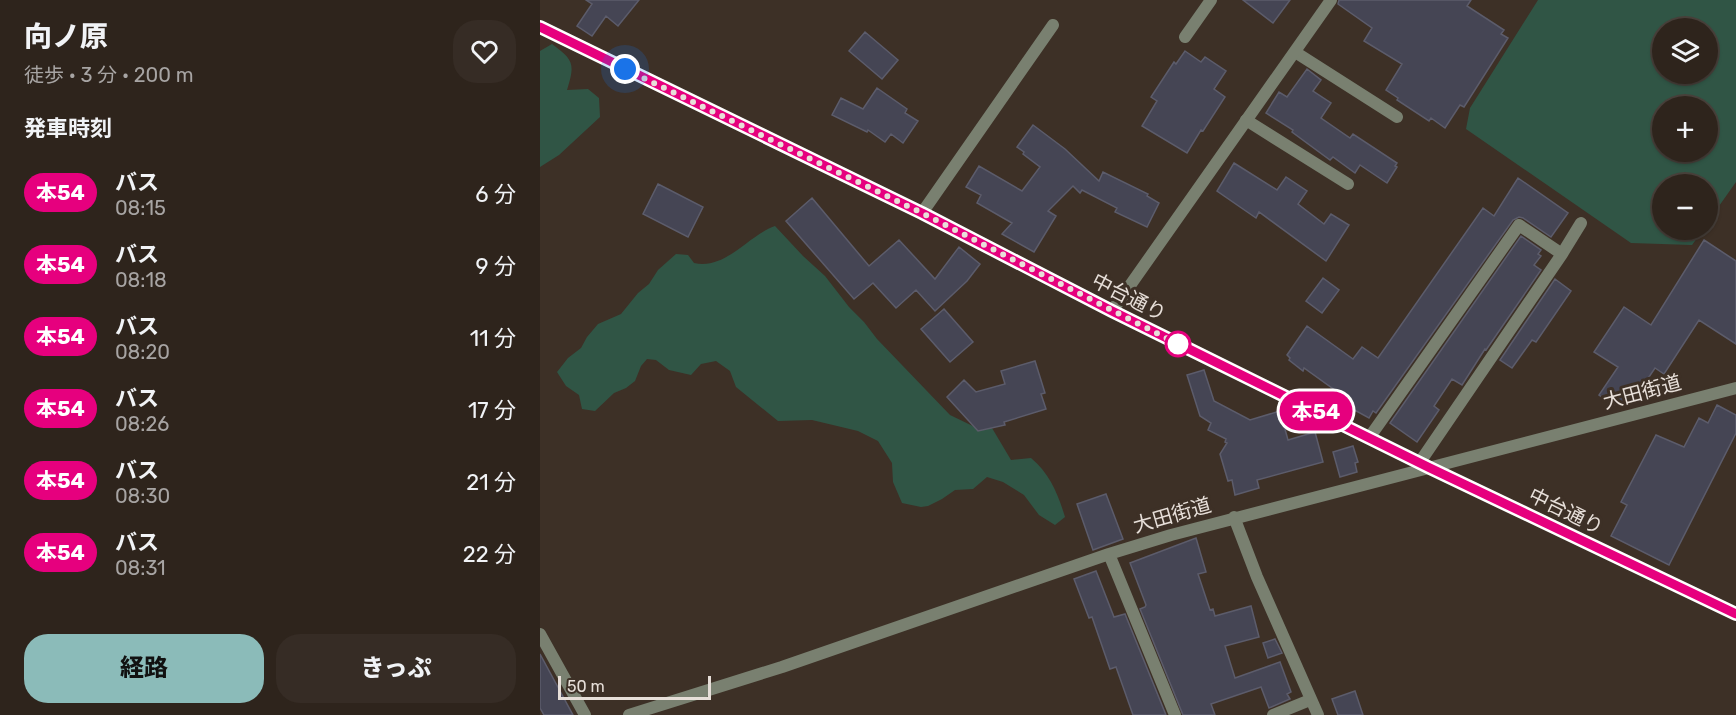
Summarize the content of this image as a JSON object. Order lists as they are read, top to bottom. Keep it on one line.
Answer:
{"streets":{"street":["中台通り","大田街道"]},"crossings":[["中台通り","大田街道"]],"lines":["bus line 本54"],"scale_bar":"50 m","page":{"heading":[["向ノ原","徒歩 · 3 分 · 200 m"],"発車時刻"],"on_map":"本54","map_buttons":["+","−"],"list":[{"mark":"本54","name":"バス","note":"08:15","value":"6 分"},{"mark":"本54","name":"バス","note":"08:18","value":"9 分"},{"mark":"本54","name":"バス","note":"08:20","value":"11 分"},{"mark":"本54","name":"バス","note":"08:26","value":"17 分"},{"mark":"本54","name":"バス","note":"08:30","value":"21 分"},{"mark":"本54","name":"バス","note":"08:31","value":"22 分"}],"buttons":["経路","きっぷ"],"scale":"50 m"}}
